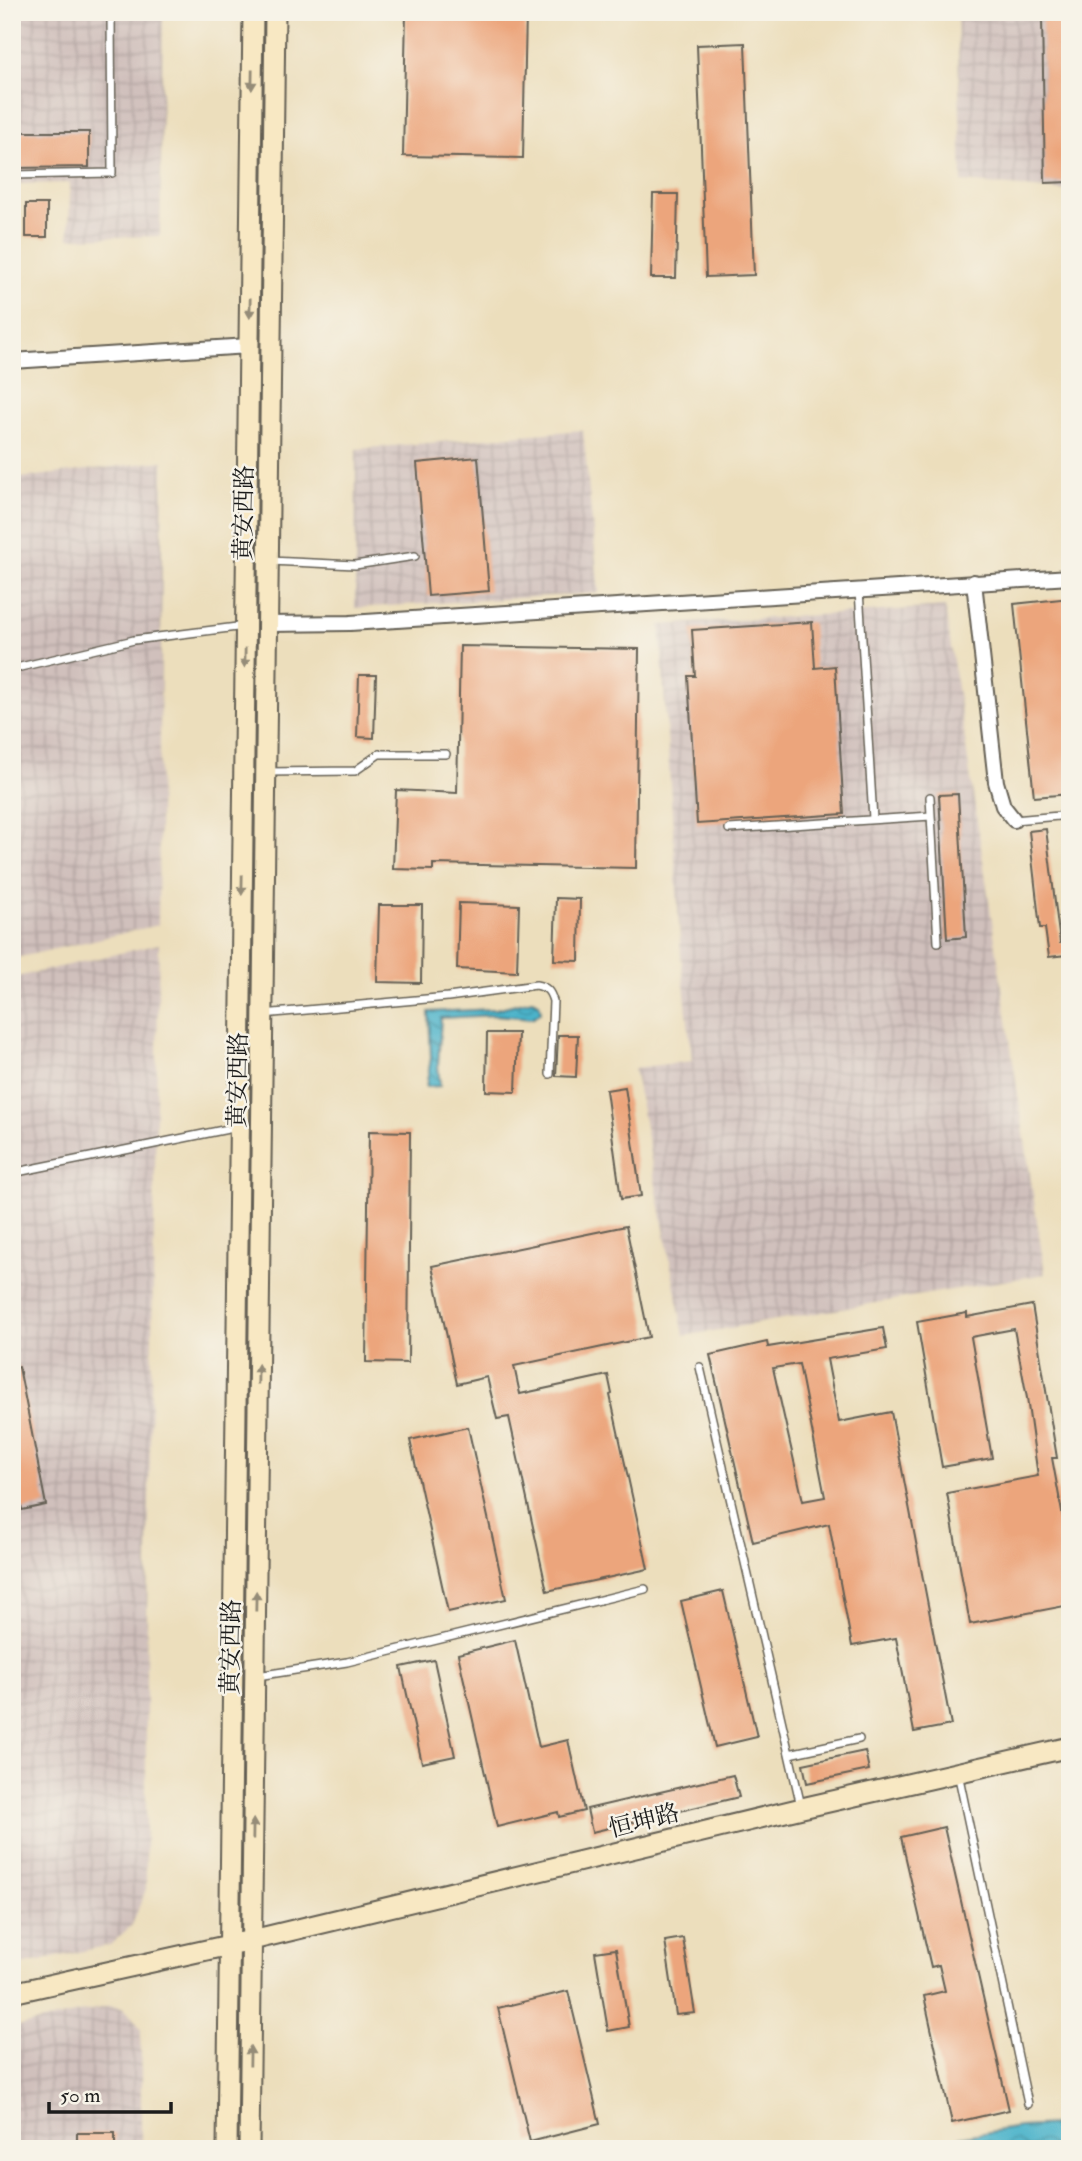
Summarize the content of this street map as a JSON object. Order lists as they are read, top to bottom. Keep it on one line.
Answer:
{"streets":{"street":["黄安西路","恒坤路"]},"crossings":[["黄安西路","恒坤路"]],"scale_bar":"50 m"}
